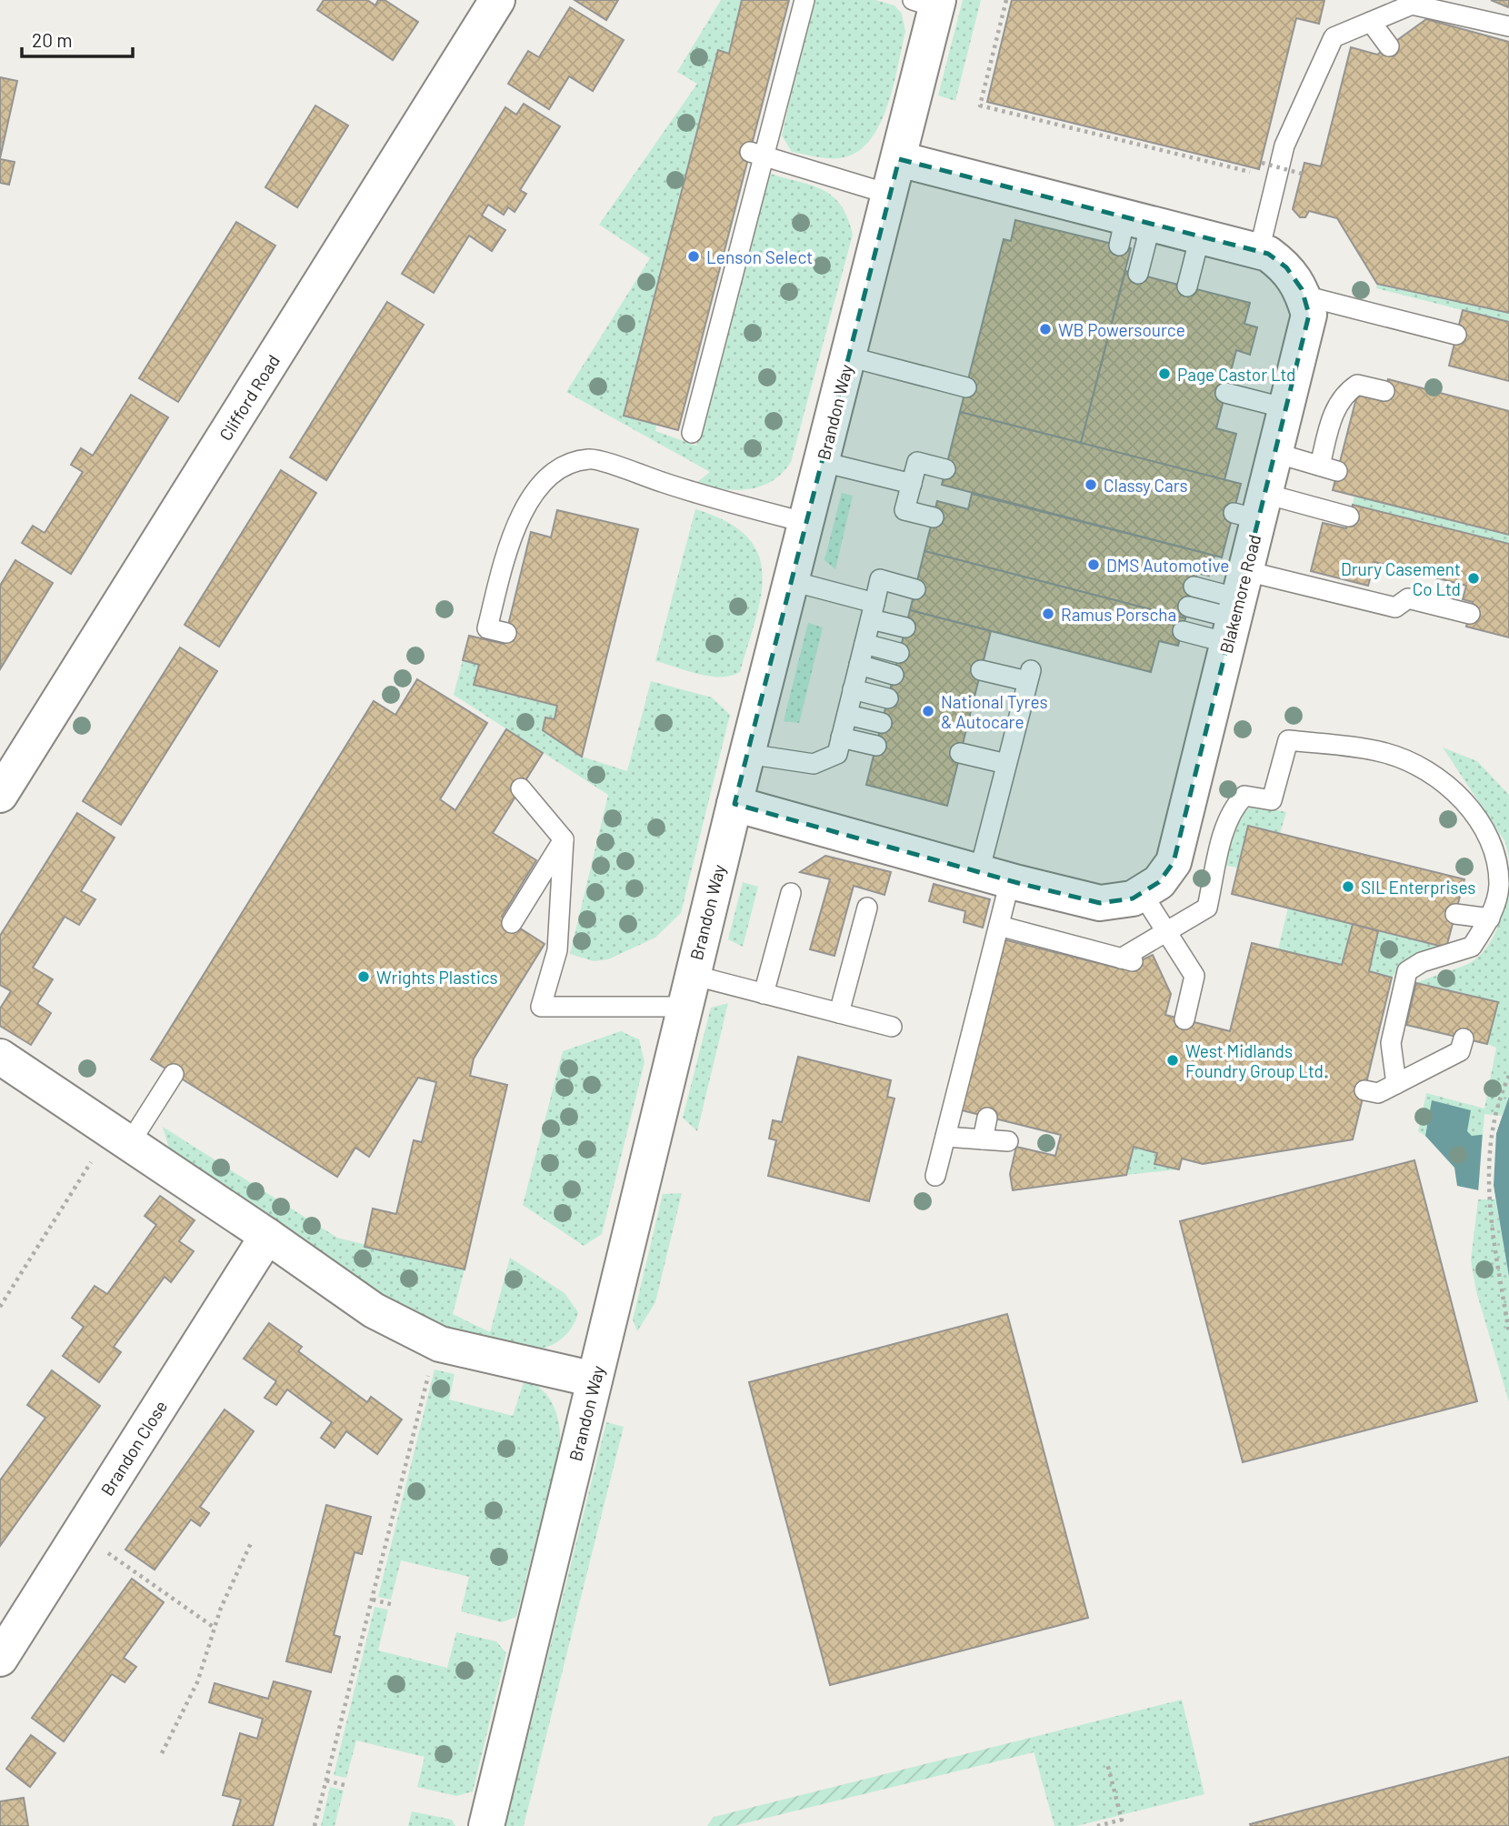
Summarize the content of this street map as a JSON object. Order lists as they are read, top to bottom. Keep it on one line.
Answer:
{"streets":{"street":["Clifford Road","Brandon Way","Blakemore Road","Brandon Close"]},"crossings":[["Brandon Way","Blakemore Road"]],"places":["Lenson Select","WB Powersource","Page Castor Ltd","Classy Cars","DMS Automotive","Drury Casement Co Ltd","Ramus Porscha","National Tyres & Autocare","SIL Enterprises","Wrights Plastics","West Midlands Foundry Group Ltd."],"scale_bar":"20 m"}
